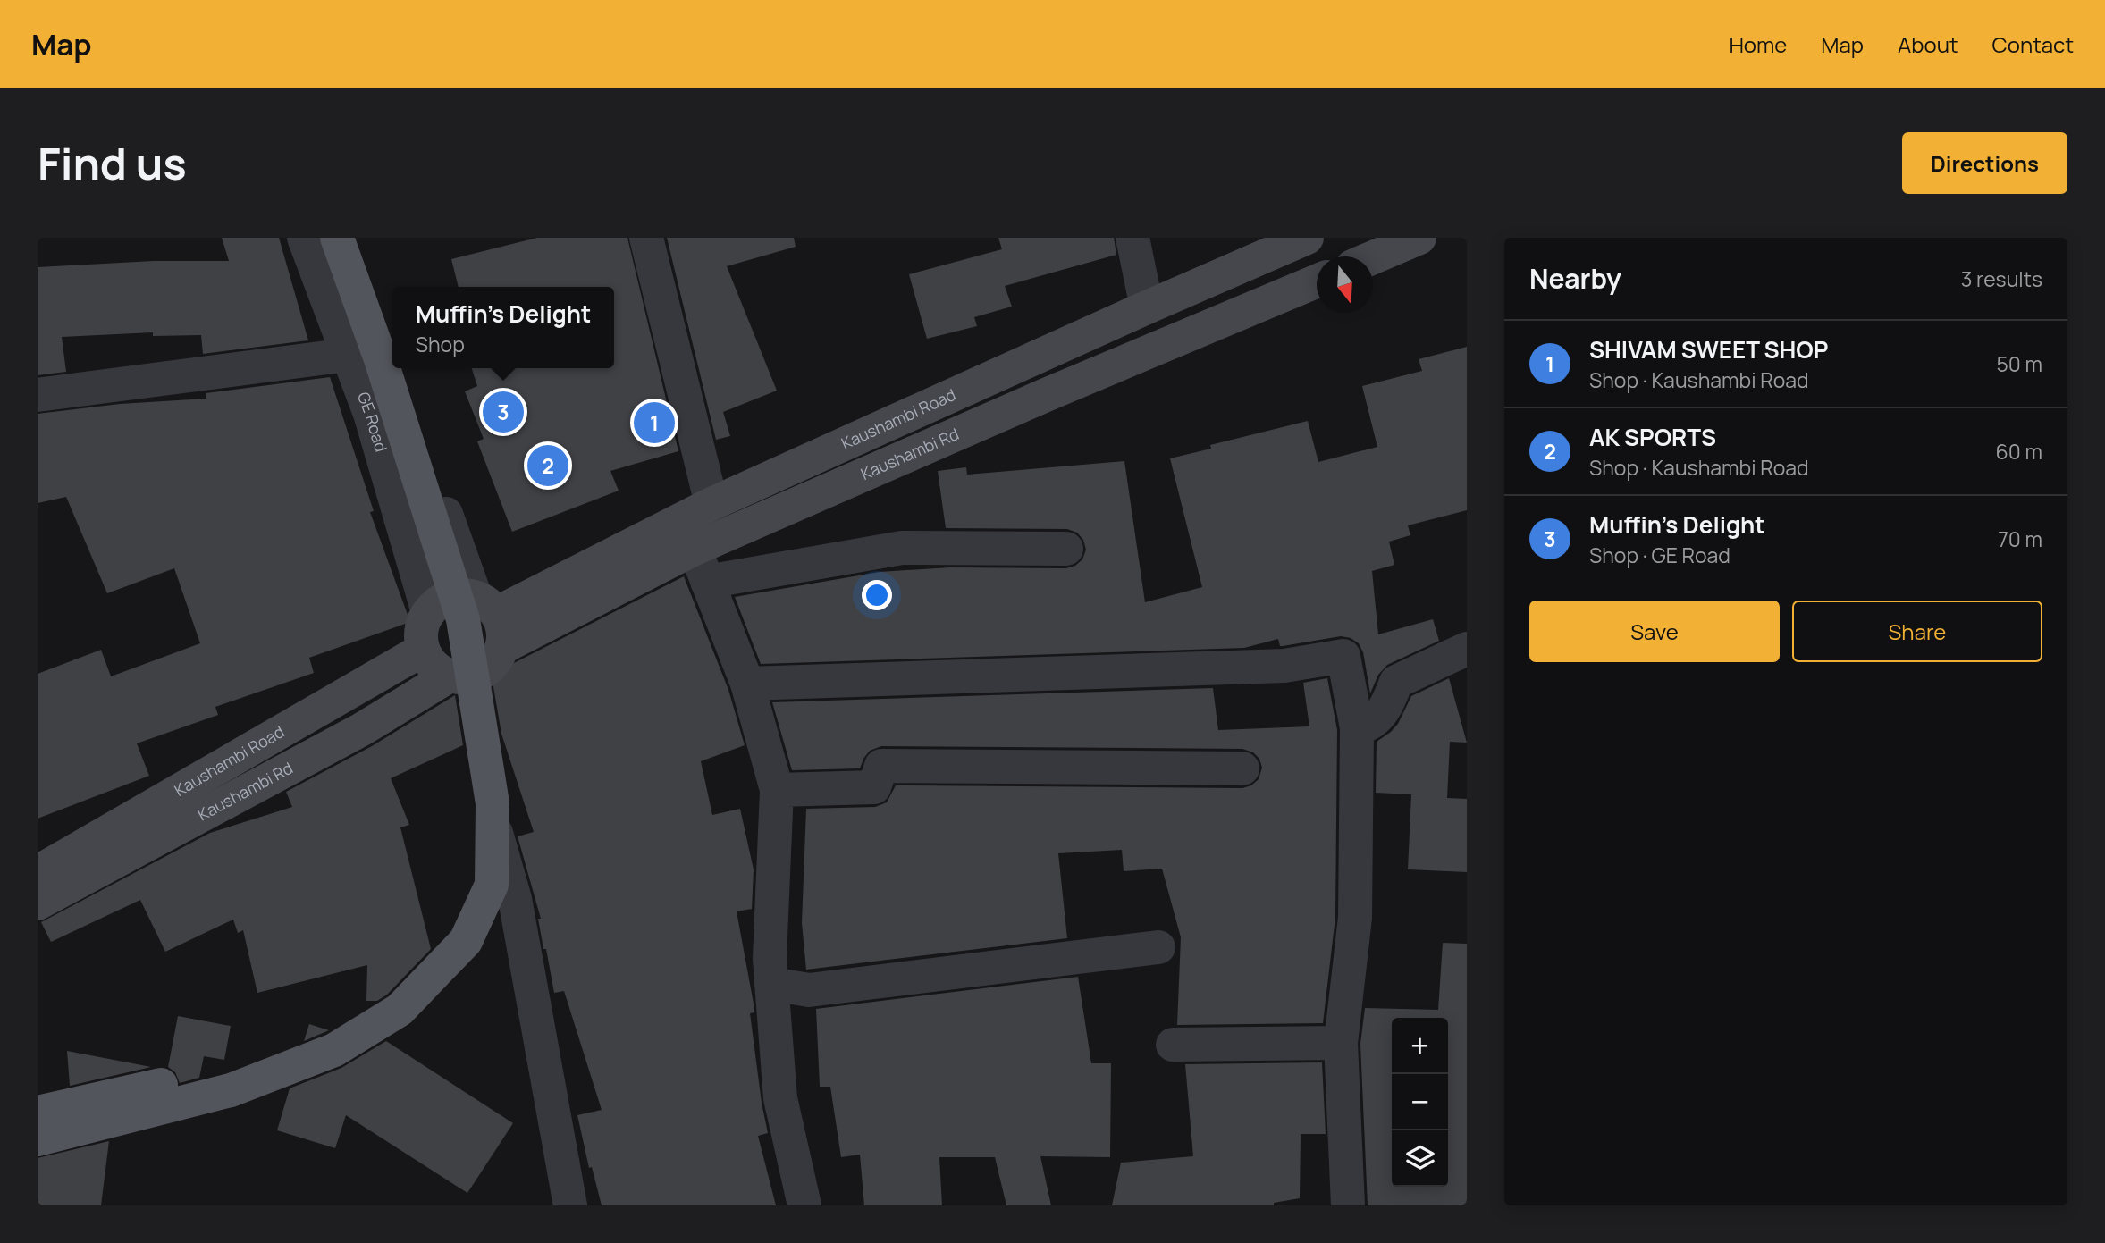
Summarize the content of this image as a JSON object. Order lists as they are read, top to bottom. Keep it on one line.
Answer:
{"streets":{"main road":["Kaushambi Road","Kaushambi Rd"],"street":["GE Road"]},"crossings":[["Kaushambi Road","GE Road"],["Kaushambi Road","Kaushambi Rd"],["GE Road","Kaushambi Rd"]],"north":"bottom","page":{"header":"Map","nav":["Home","Map","About","Contact"],"buttons":["Directions",["Save","Share"]],"title":"Find us","heading":["Nearby","3 results"],"popup":["Muffin's Delight","Shop"],"list":[{"mark":"1","name":"SHIVAM SWEET SHOP","note":"Shop · Kaushambi Road","value":"50 m"},{"mark":"2","name":"AK SPORTS","note":"Shop · Kaushambi Road","value":"60 m"},{"mark":"3","name":"Muffin's Delight","note":"Shop · GE Road","value":"70 m"}],"pins":["3","1","2"],"map_buttons":["+","−"]}}
